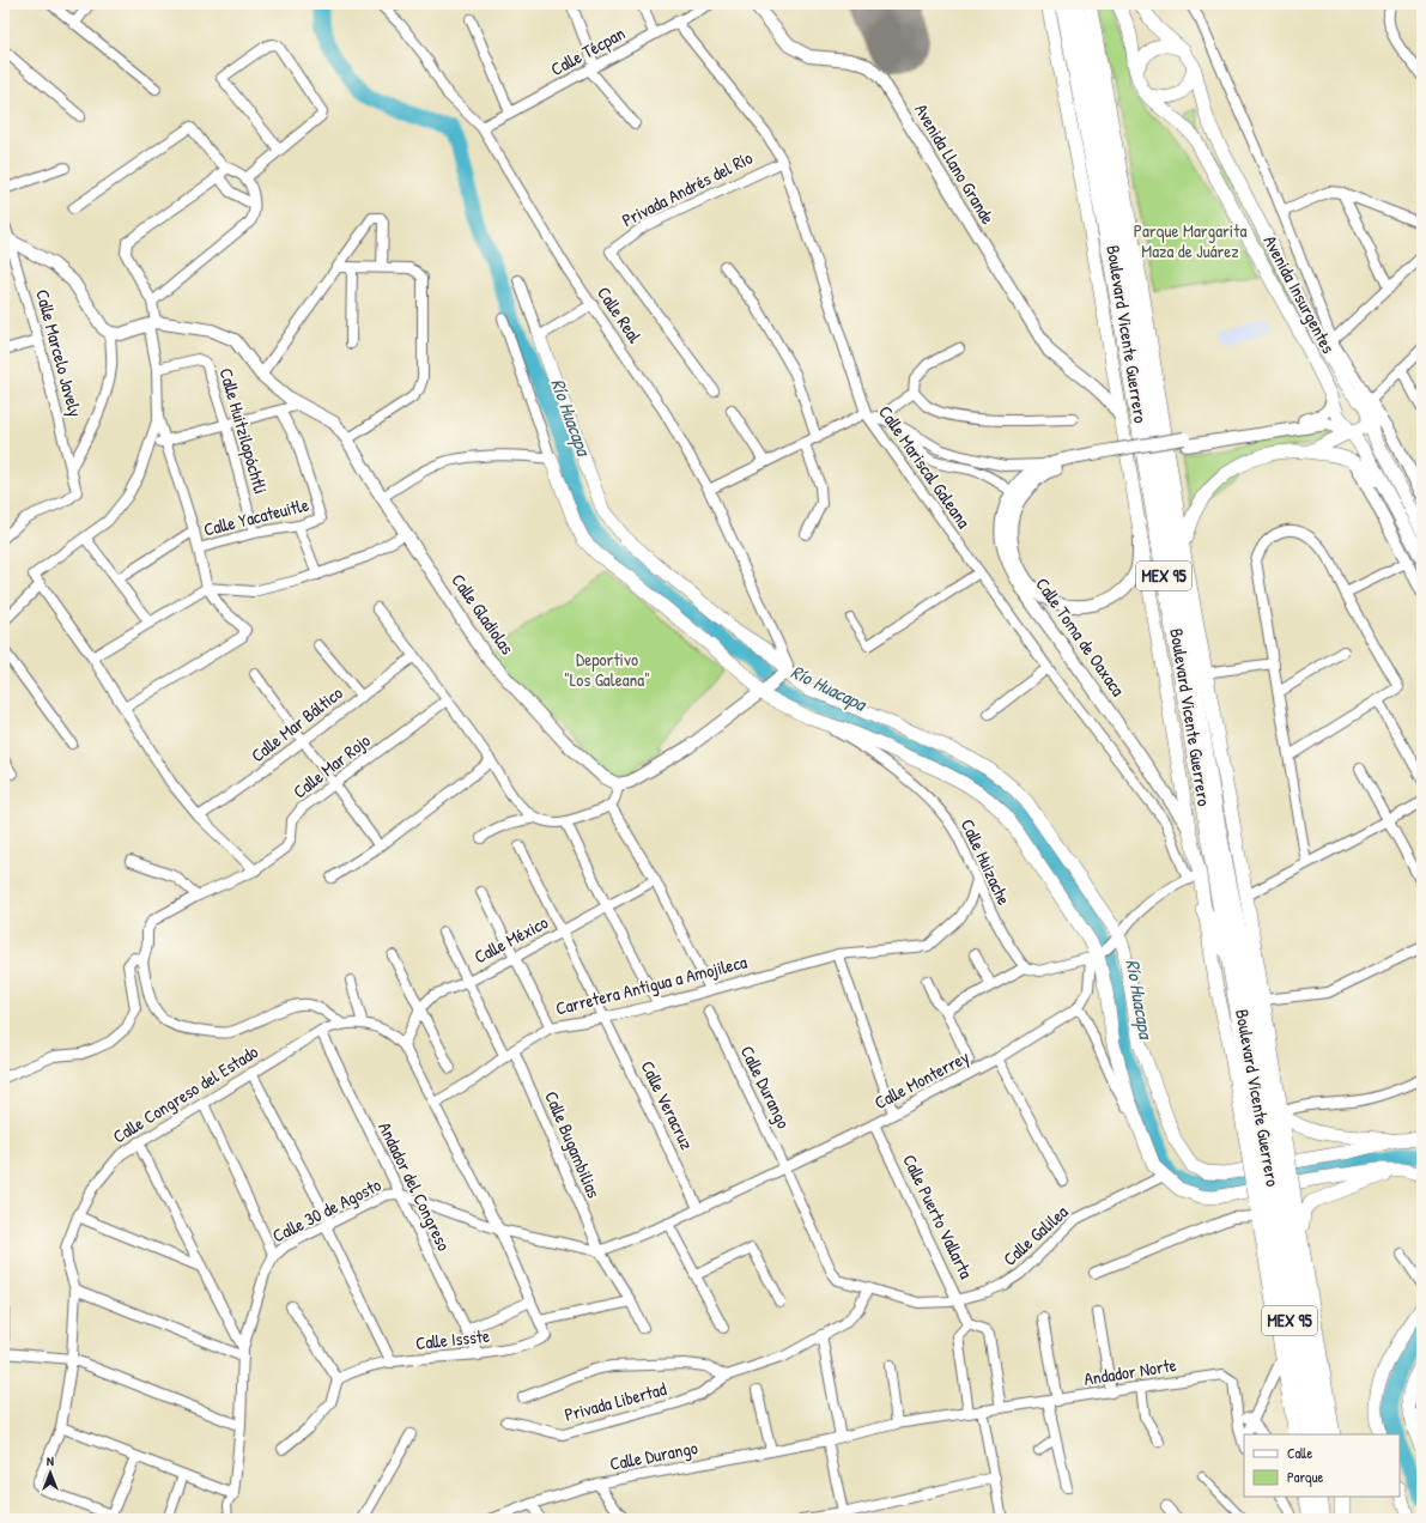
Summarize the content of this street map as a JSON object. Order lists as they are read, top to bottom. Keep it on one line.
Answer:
{"streets":{"highway":["Boulevard Vicente Guerrero","MEX 95"],"main road":["Avenida Insurgentes"],"street":["Calle Técpan","Avenida Llano Grande","Privada Andrés del Río","Calle Real","Calle Marcelo Javely","Calle Huitzilopóchtli","Calle Mariscal Galeana","Calle Yacateuitle","Calle Gladiolas","Calle Toma de Oaxaca","Calle Mar Báltico","Calle Mar Rojo","Calle Huizache","Calle México","Carretera Antigua a Amojileca","Calle Monterrey","Calle Durango","Calle Congreso del Estado","Calle Veracruz","Calle Bugambilias","Andador del Congreso","Calle 30 de Agosto","Calle Puerto Vallarta","Calle Galilea","Calle Issste","Andador Norte","Privada Libertad"]},"crossings":[["Calle Técpan","Calle Real"],["Calle Técpan","Calle Mariscal Galeana"],["Avenida Llano Grande","Boulevard Vicente Guerrero"],["Privada Andrés del Río","Calle Mariscal Galeana"],["Avenida Insurgentes","Calle Toma de Oaxaca"],["Boulevard Vicente Guerrero","Calle Mariscal Galeana"],["Boulevard Vicente Guerrero","Calle Toma de Oaxaca"],["Calle Huitzilopóchtli","Calle Yacateuitle"],["Calle Mariscal Galeana","Calle Toma de Oaxaca"],["Calle Huizache","Carretera Antigua a Amojileca"],["Calle México","Calle Congreso del Estado"],["Calle México","Calle Veracruz"],["Calle México","Calle Bugambilias"],["Calle México","Calle Issste"],["Carretera Antigua a Amojileca","Calle Veracruz"],["Carretera Antigua a Amojileca","Calle Bugambilias"],["Carretera Antigua a Amojileca","Calle Issste"],["Calle Monterrey","Calle Durango"],["Calle Monterrey","Calle Veracruz"],["Calle Monterrey","Calle Bugambilias"],["Calle Monterrey","Calle 30 de Agosto"],["Calle Monterrey","Calle Puerto Vallarta"],["Calle Durango","Calle Galilea"],["Calle Durango","Andador Norte"],["Calle Durango","Privada Libertad"],["Calle Congreso del Estado","Andador del Congreso"],["Calle Congreso del Estado","Calle Issste"],["Calle Bugambilias","Calle 30 de Agosto"],["Andador del Congreso","Calle 30 de Agosto"],["Andador del Congreso","Calle Issste"],["Calle 30 de Agosto","Calle Issste"],["Calle Puerto Vallarta","Calle Galilea"],["Calle Galilea","Privada Libertad"]],"water":["Río Huacapa"],"parks":["Parque Margarita Maza de Juárez","Deportivo \"Los Galeana\""],"legend":["Calle","Parque"],"north":"top"}
